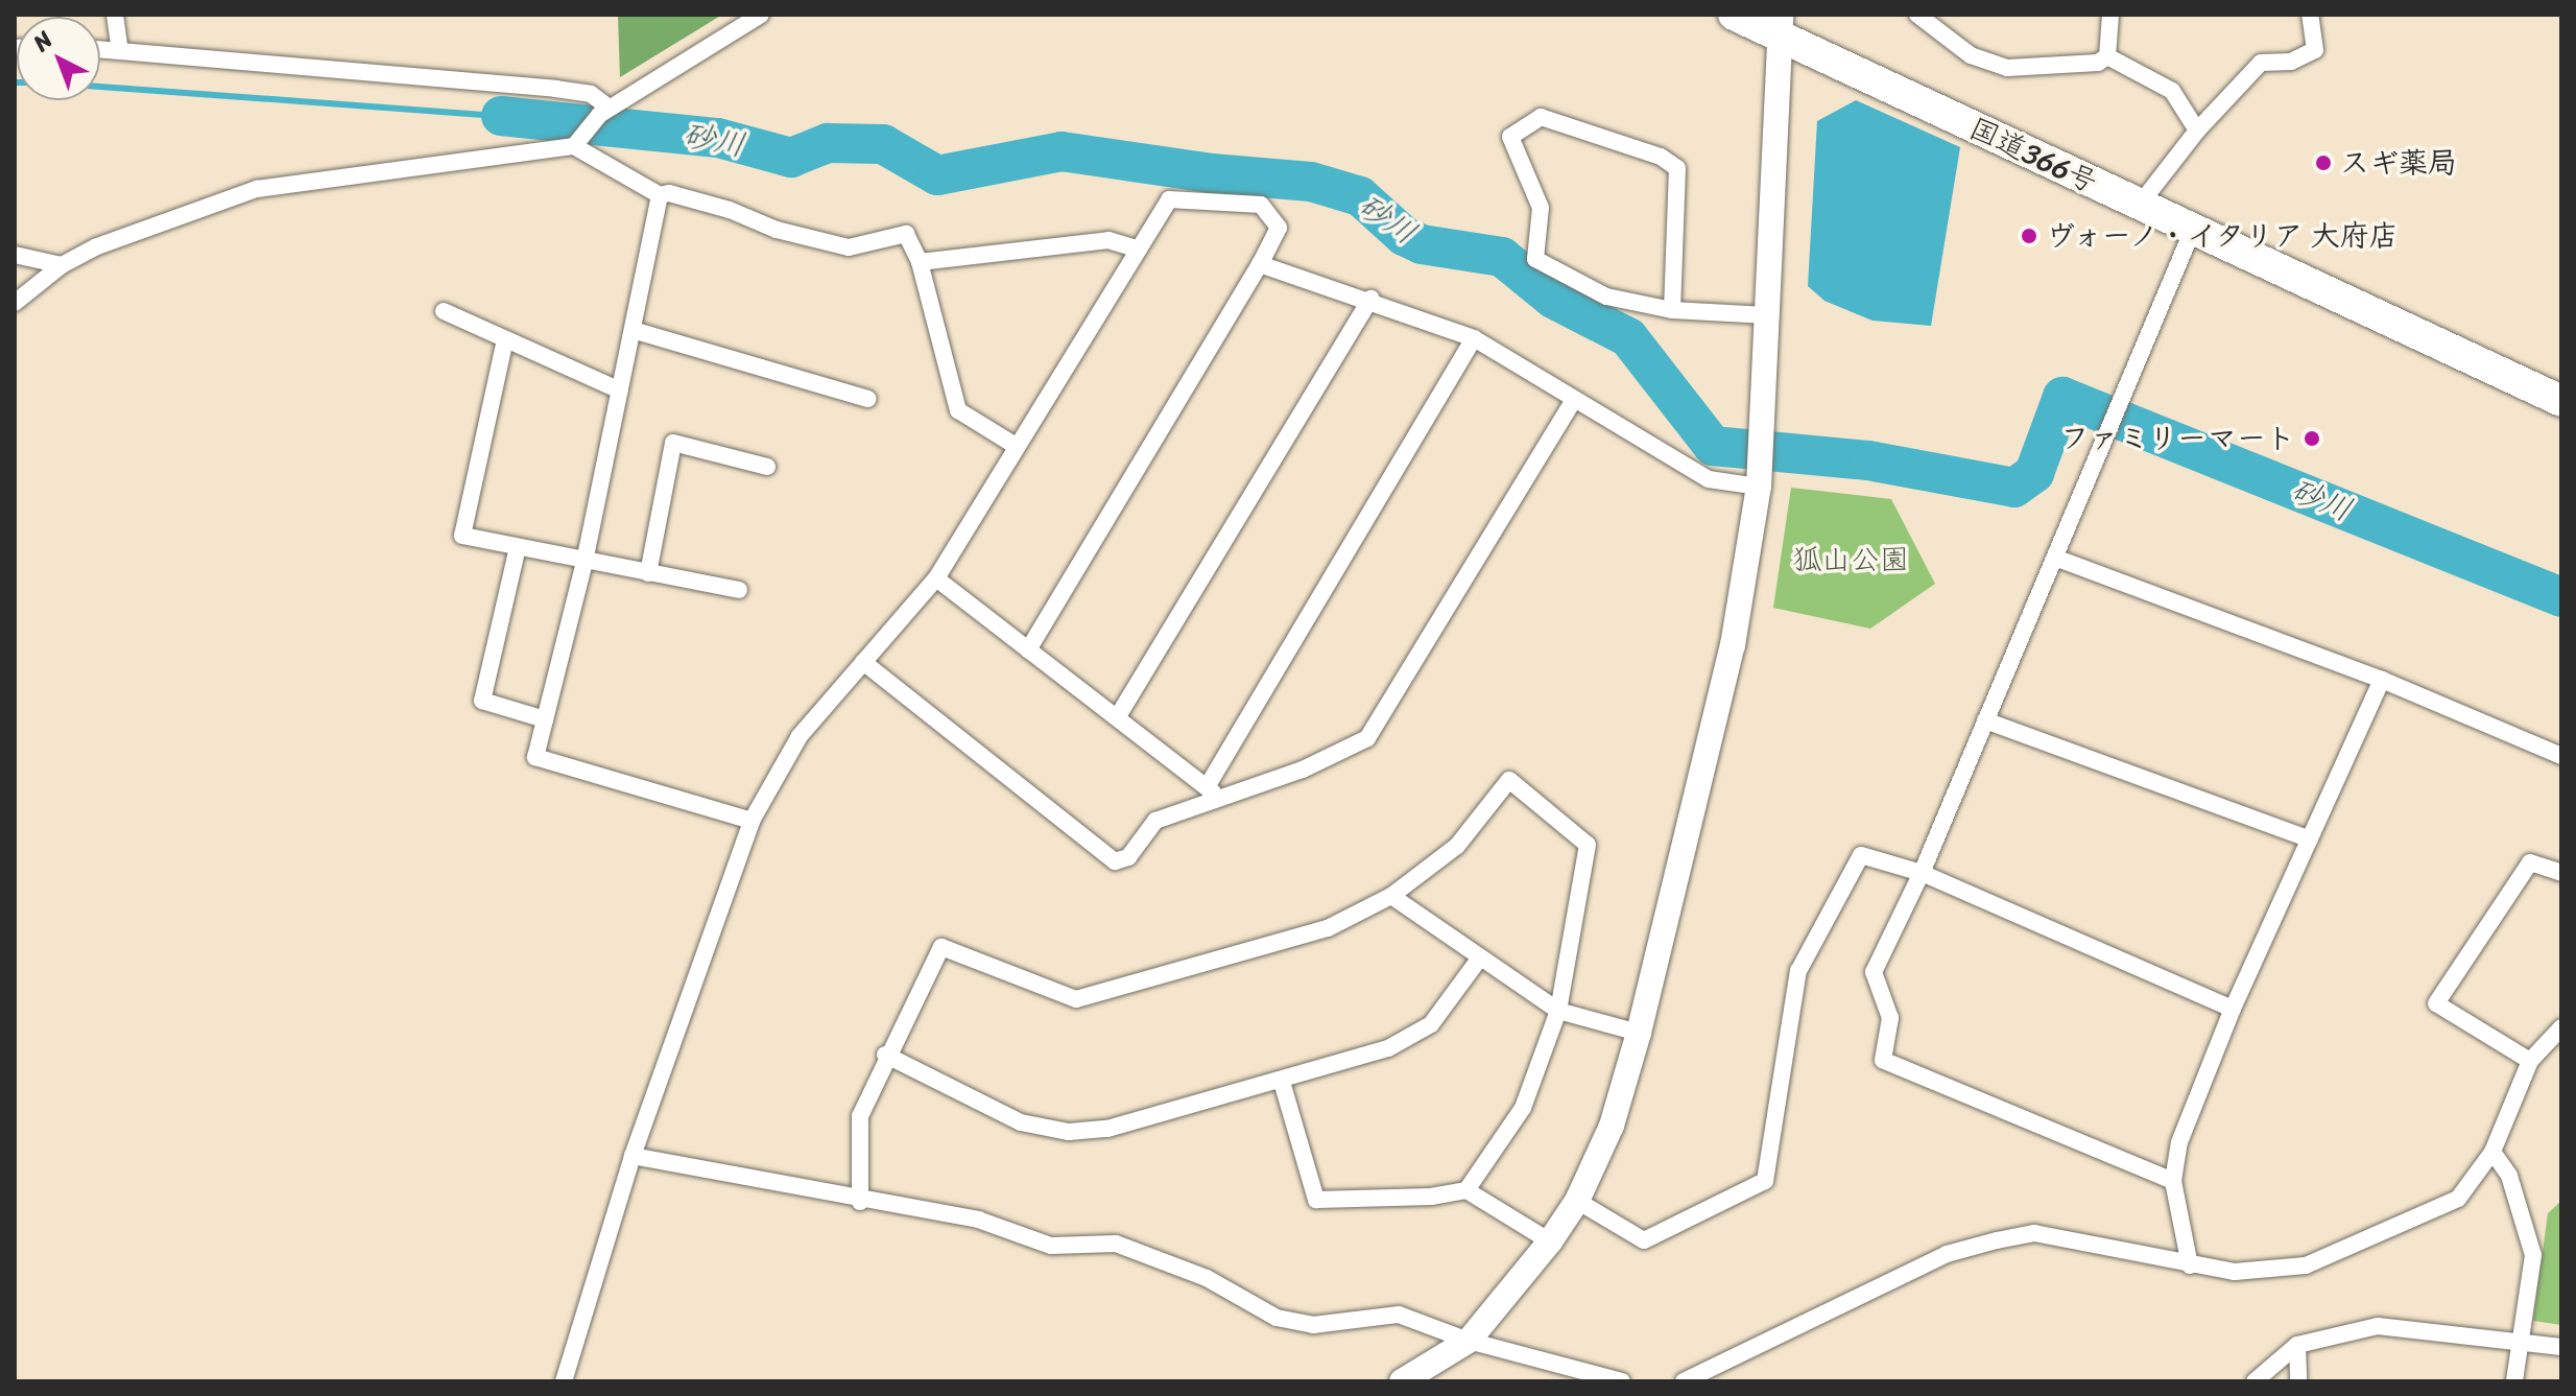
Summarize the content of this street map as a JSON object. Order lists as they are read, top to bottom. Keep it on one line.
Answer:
{"streets":{"highway":["国道366号"]},"water":["砂川"],"parks":["狐山公園"],"places":["スギ薬局","ヴォーノ・イタリア 大府店","ファミリーマート"],"north":"top left"}
